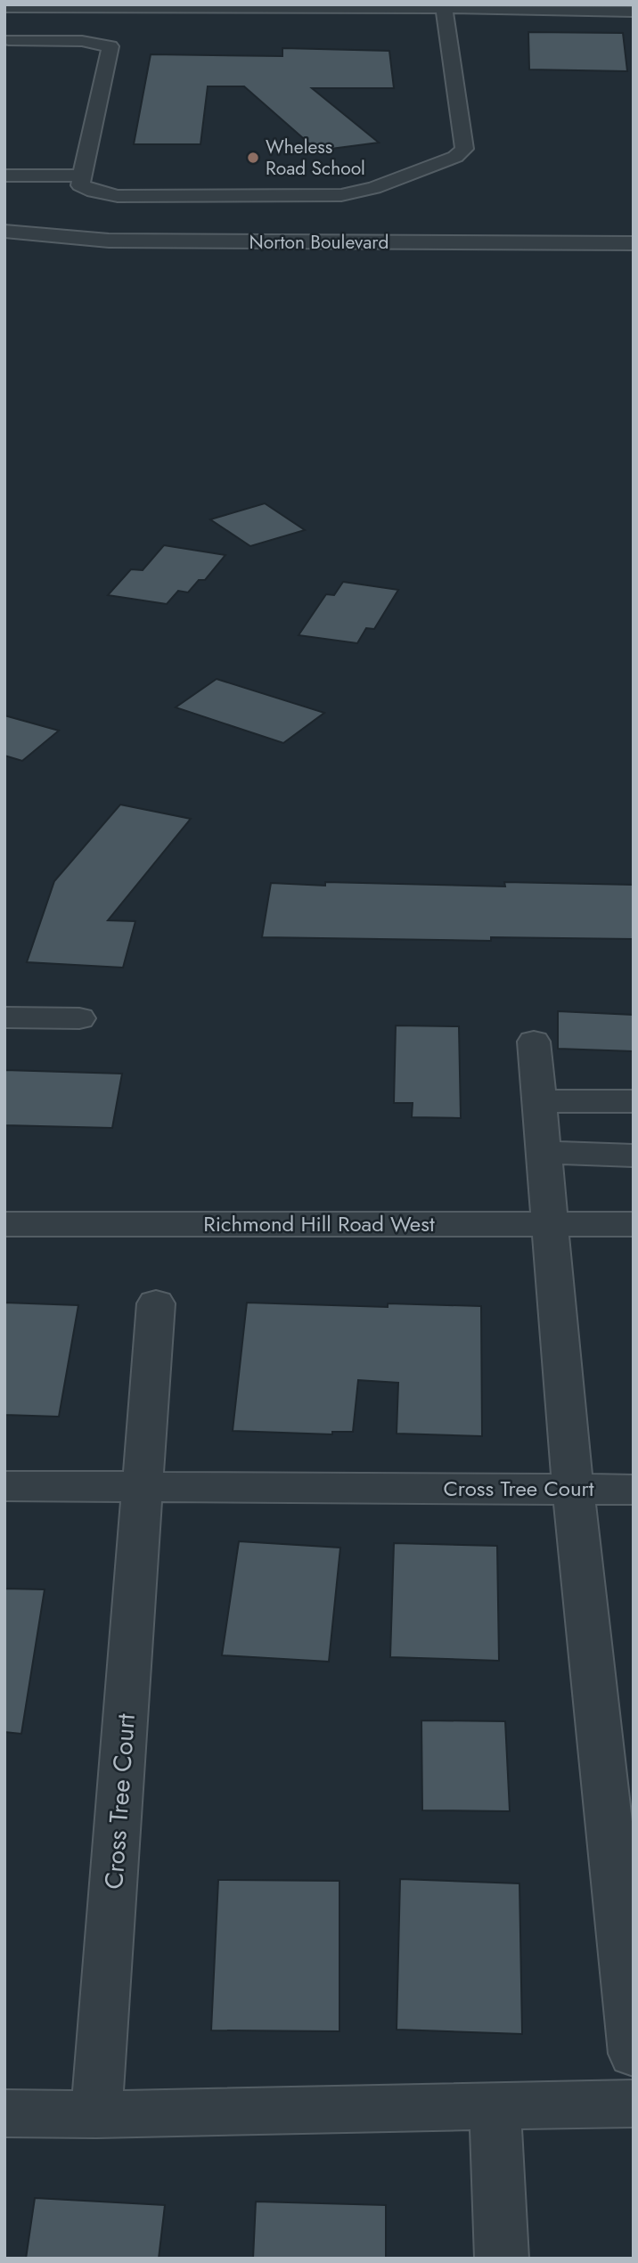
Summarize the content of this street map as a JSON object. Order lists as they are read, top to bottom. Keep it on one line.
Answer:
{"streets":{"street":["Norton Boulevard","Richmond Hill Road West","Cross Tree Court"]},"places":["Wheless Road School"]}
